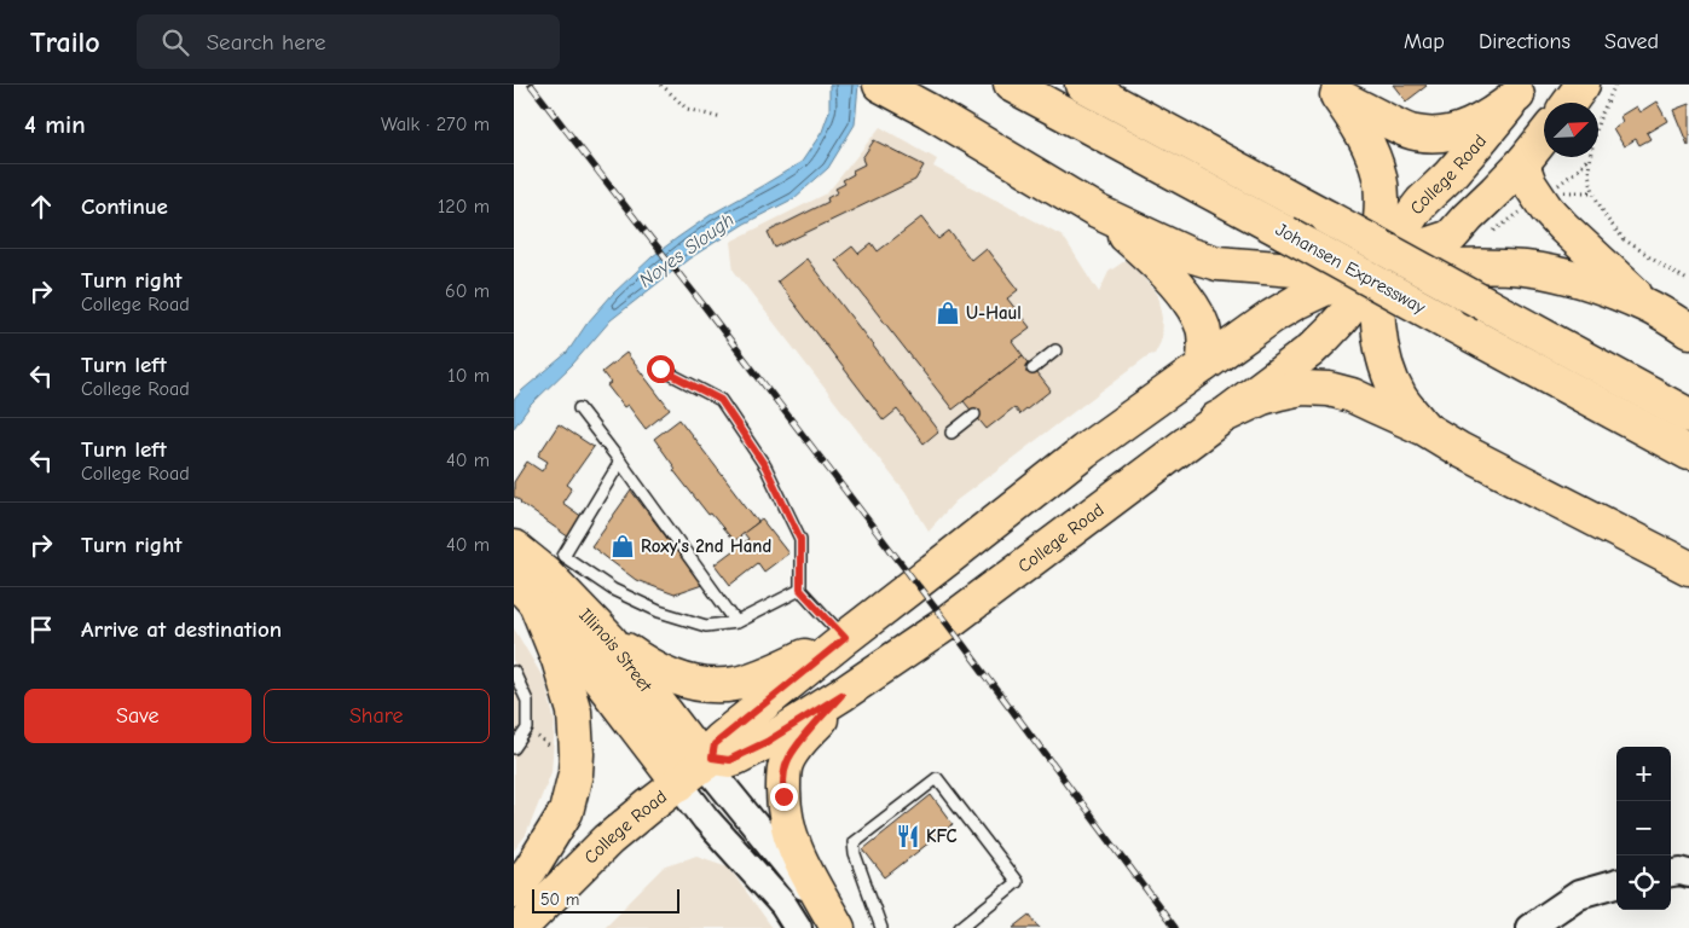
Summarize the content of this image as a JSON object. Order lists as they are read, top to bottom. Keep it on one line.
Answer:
{"streets":{"main road":["College Road","Johansen Expressway","Illinois Street"]},"crossings":[["College Road","Illinois Street"]],"water":["Noyes Slough"],"places":{"shop":["U-Haul","Roxy's 2nd Hand"],"restaurant":["KFC"]},"scale_bar":"50 m","north":"top right","page":{"header":"Trailo","search":"Search here","nav":["Map","Directions","Saved"],"heading":["4 min","Walk · 270 m"],"list":[["Continue","120 m"],["Turn right","College Road","60 m"],["Turn left","College Road","10 m"],["Turn left","College Road","40 m"],["Turn right","40 m"],"Arrive at destination"],"buttons":["Save","Share"],"map_buttons":["+","−"],"scale":"50 m"}}
